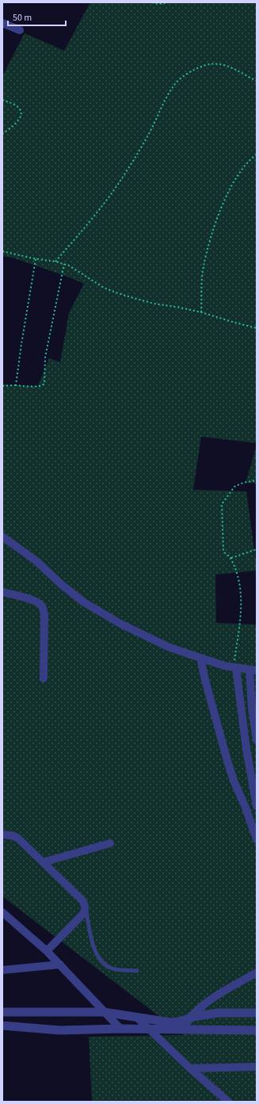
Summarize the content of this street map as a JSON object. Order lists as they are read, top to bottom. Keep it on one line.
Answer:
{"scale_bar":"50 m"}
